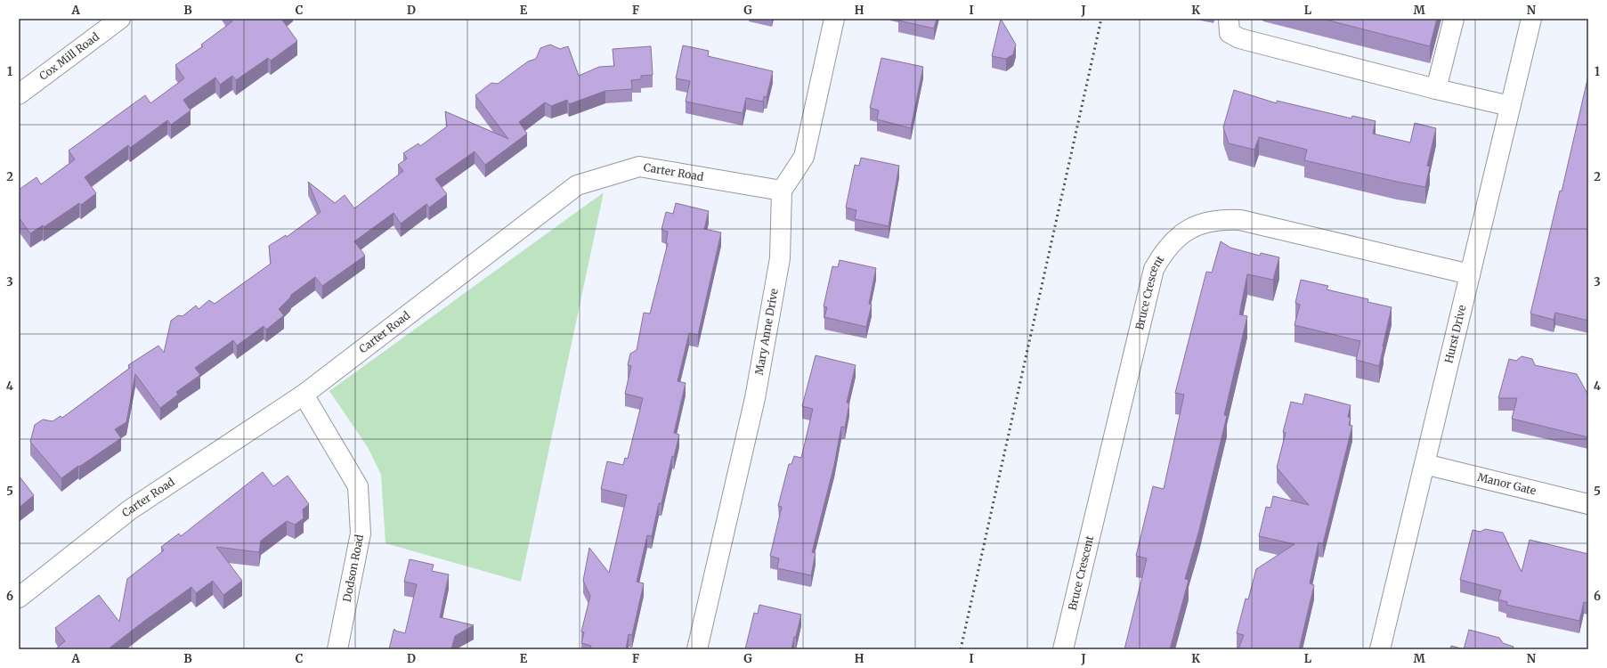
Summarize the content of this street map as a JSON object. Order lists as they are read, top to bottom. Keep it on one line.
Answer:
{"streets":{"street":["Cox Mill Road","Carter Road","Bruce Crescent","Mary Anne Drive","Hurst Drive","Manor Gate","Dodson Road"]},"crossings":[["Carter Road","Mary Anne Drive"],["Carter Road","Dodson Road"],["Bruce Crescent","Hurst Drive"],["Hurst Drive","Manor Gate"]],"grid":{"columns":["A","B","C","D","E","F","G","H","I","J","K","L","M","N"],"rows":["1","2","3","4","5","6"]}}
